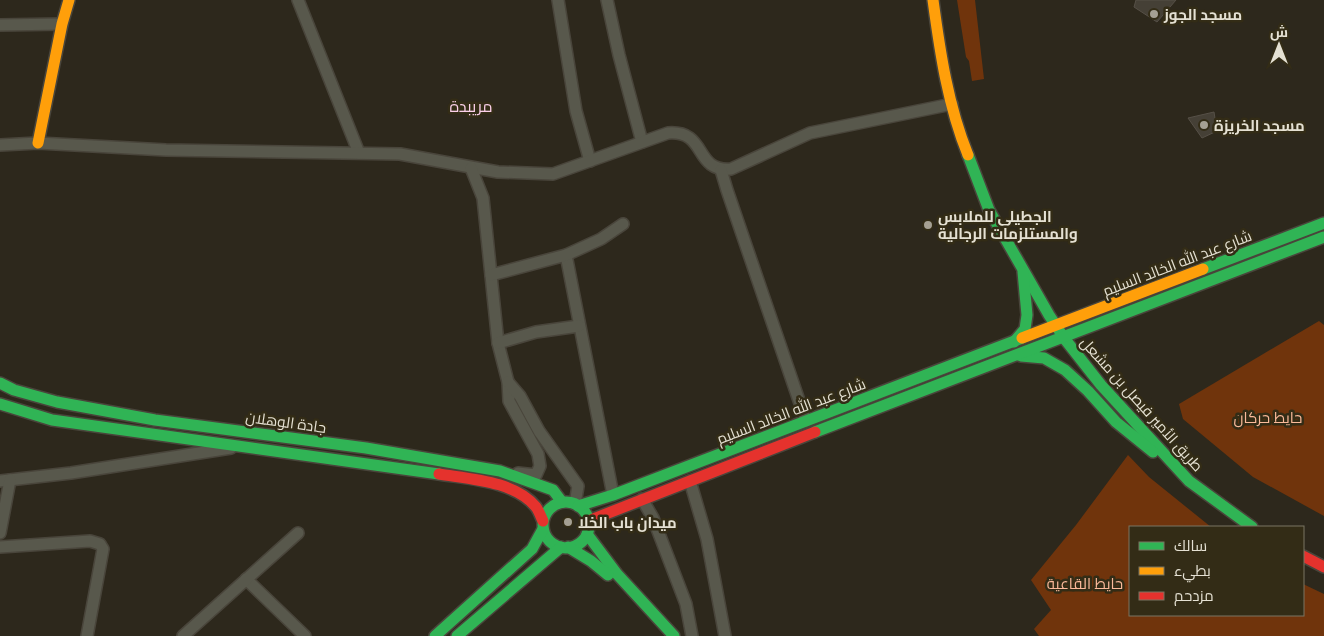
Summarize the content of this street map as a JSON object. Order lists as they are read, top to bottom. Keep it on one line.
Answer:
{"streets":{"main road":["شارع عبد الله الخالد السليم","طريق الأمير فيصل بن مشعل","جادة الوهلان"]},"crossings":[["شارع عبد الله الخالد السليم","طريق الأمير فيصل بن مشعل"],["شارع عبد الله الخالد السليم","جادة الوهلان"]],"districts":["مريبدة"],"parks":["حايط حركان","حايط القاعية"],"places":["مسجد الجوز","مسجد الخريزة","الجطيلي للملابس والمستلزمات الرجالية","ميدان باب الخلا"],"legend":["سالك","بطيء","مزدحم"],"north":"top"}
